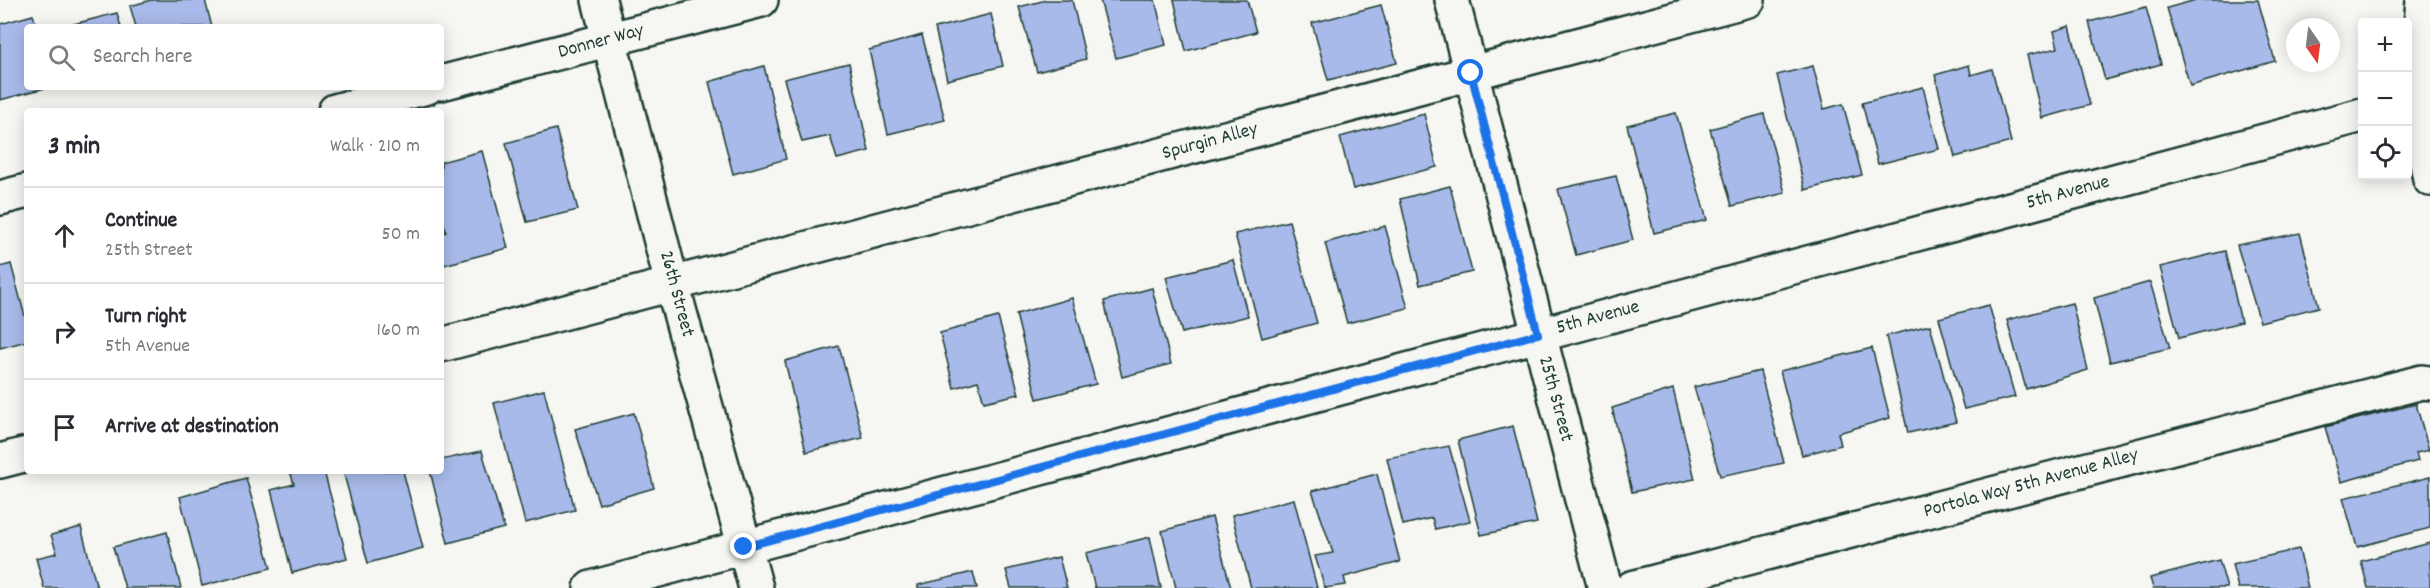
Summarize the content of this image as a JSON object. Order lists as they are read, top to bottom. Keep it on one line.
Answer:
{"streets":{"street":["Donner Way","Spurgin Alley","5th Avenue","26th Street","25th Street","Portola Way 5th Avenue Alley"]},"crossings":[["Donner Way","26th Street"],["Spurgin Alley","26th Street"],["Spurgin Alley","25th Street"],["5th Avenue","26th Street"],["5th Avenue","25th Street"]],"north":"bottom","page":{"map_buttons":["+","−"],"search":"Search here","heading":["3 min","Walk · 210 m"],"list":[["Continue","25th Street","50 m"],["Turn right","5th Avenue","160 m"],"Arrive at destination"]}}
